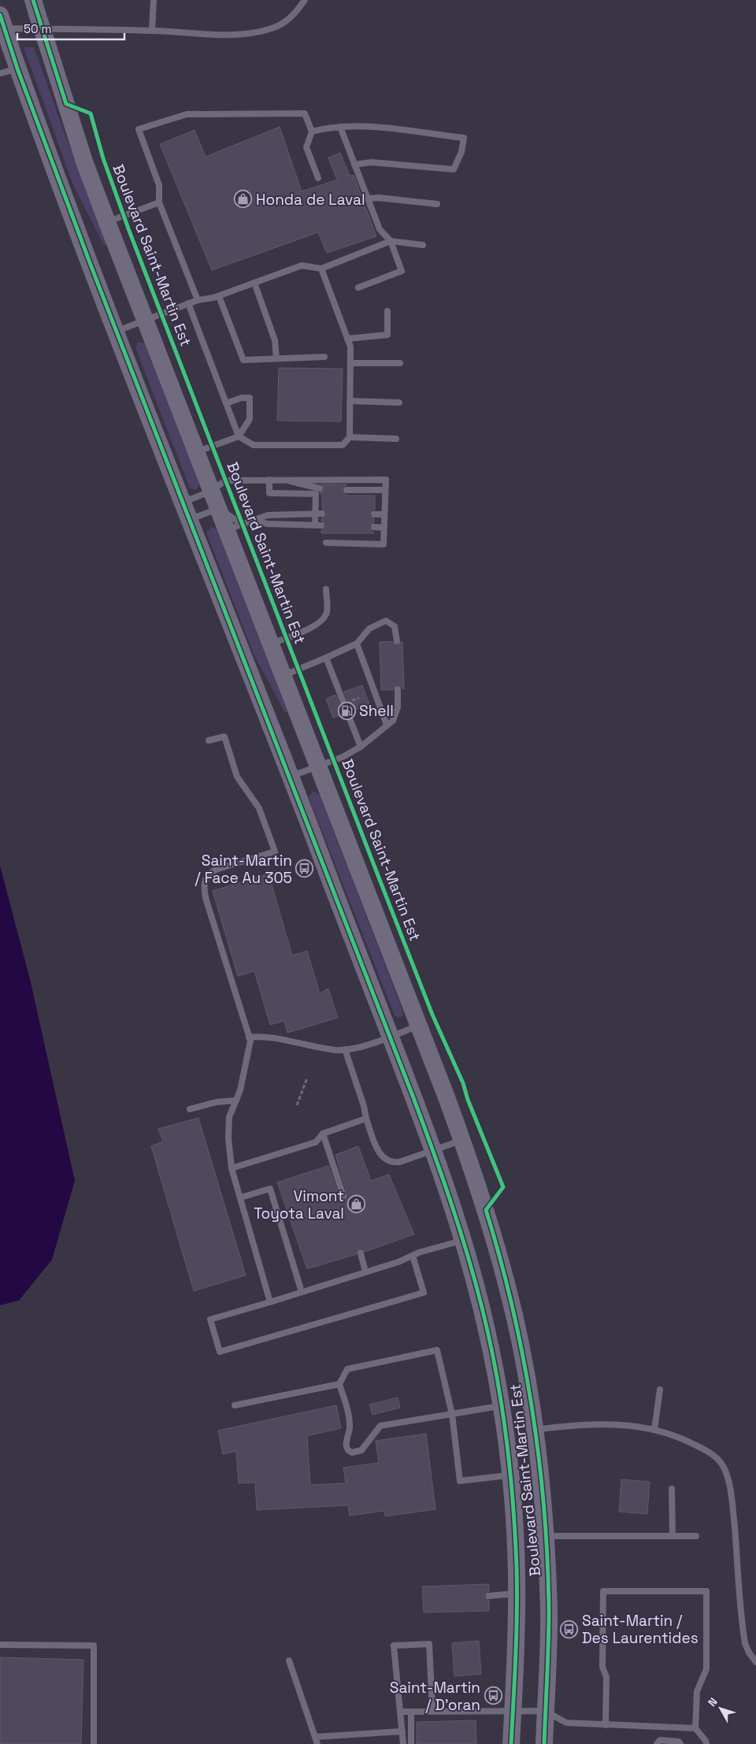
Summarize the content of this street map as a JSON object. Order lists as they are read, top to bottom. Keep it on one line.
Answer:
{"streets":{"main road":["Boulevard Saint-Martin Est"]},"places":{"shop":["Honda de Laval","Vimont Toyota Laval"],"fuel station":["Shell"],"bus stop":["Saint-Martin / Face Au 305","Saint-Martin / Des Laurentides","Saint-Martin / D'oran"]},"scale_bar":"50 m","north":"top left"}
